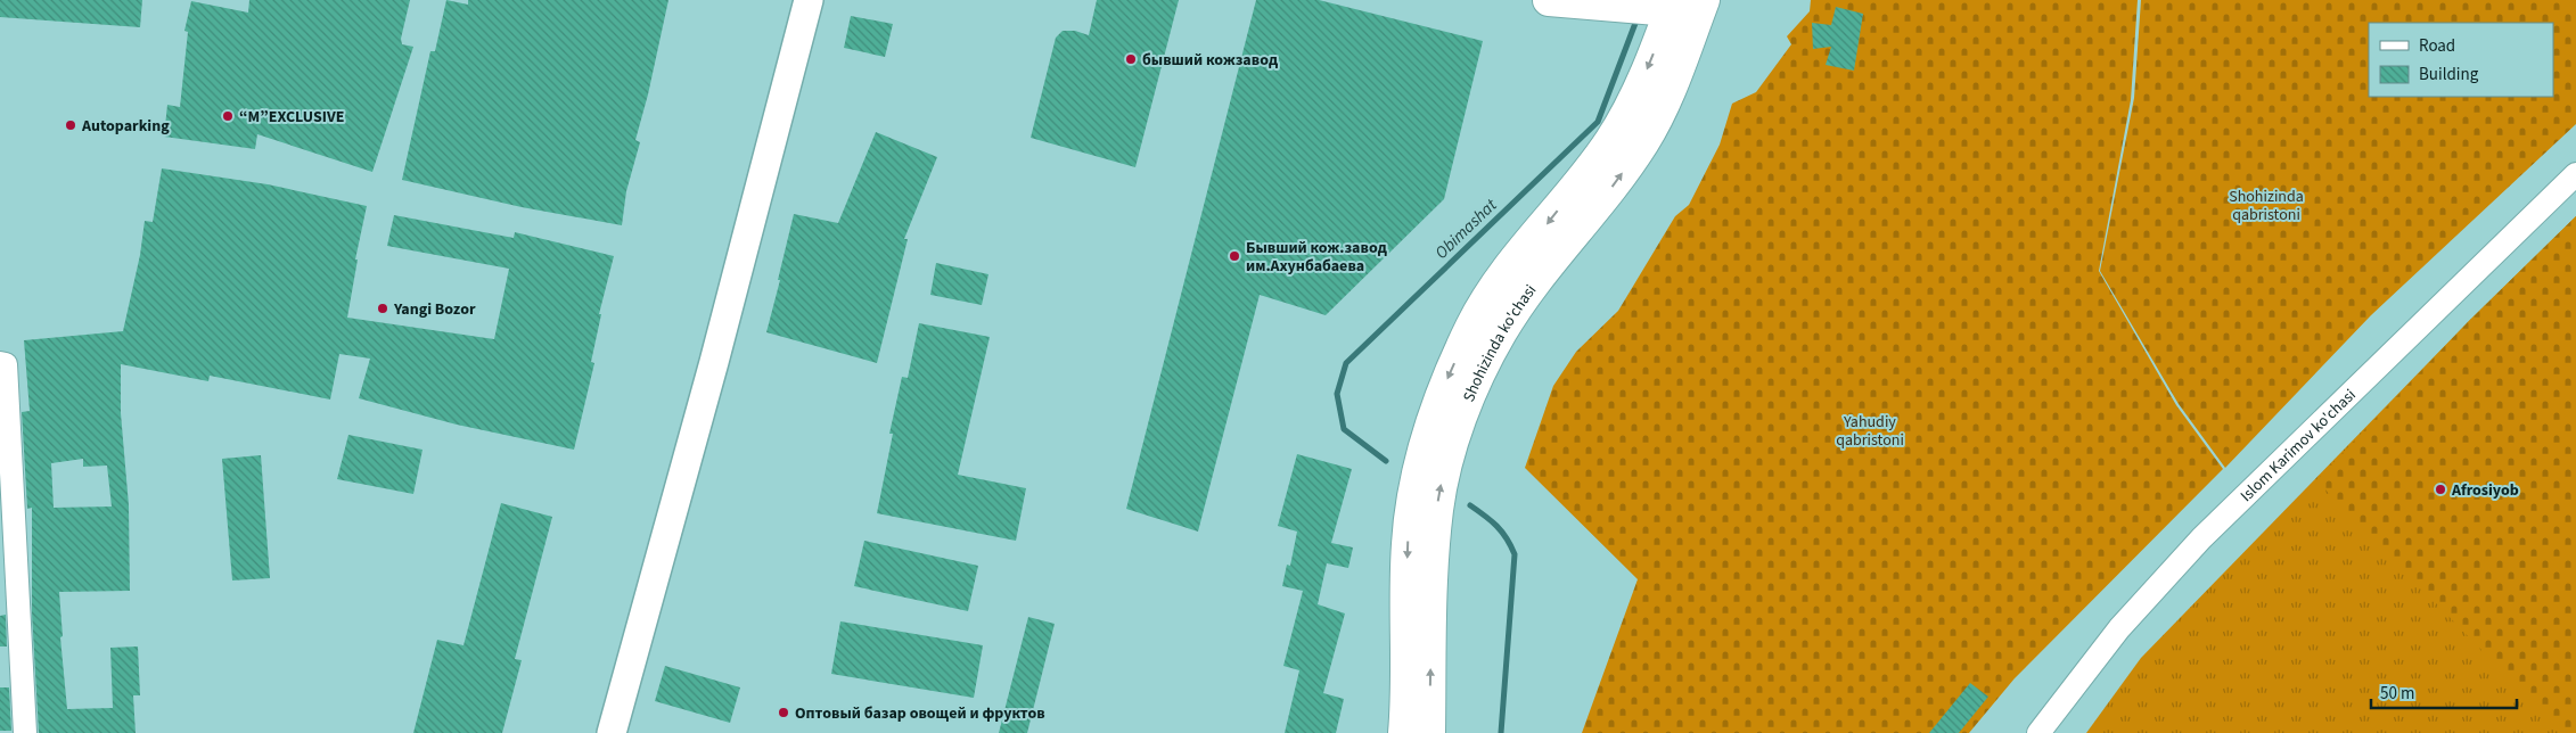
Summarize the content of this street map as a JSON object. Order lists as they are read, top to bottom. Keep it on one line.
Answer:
{"streets":{"main road":["Shohizinda ko'chasi"],"street":["Islom Karimov ko'chasi"]},"water":["Obimashat"],"parks":["Shohizinda qabristoni","Yahudiy qabristoni"],"places":["бывший кожзавод","“M”EXCLUSIVE","Autoparking","Бывший кож.завод им.Ахунбабаева","Yangi Bozor","Afrosiyob","Оптовый базар овощей и фруктов"],"legend":["Road","Building"],"scale_bar":"50 m"}
